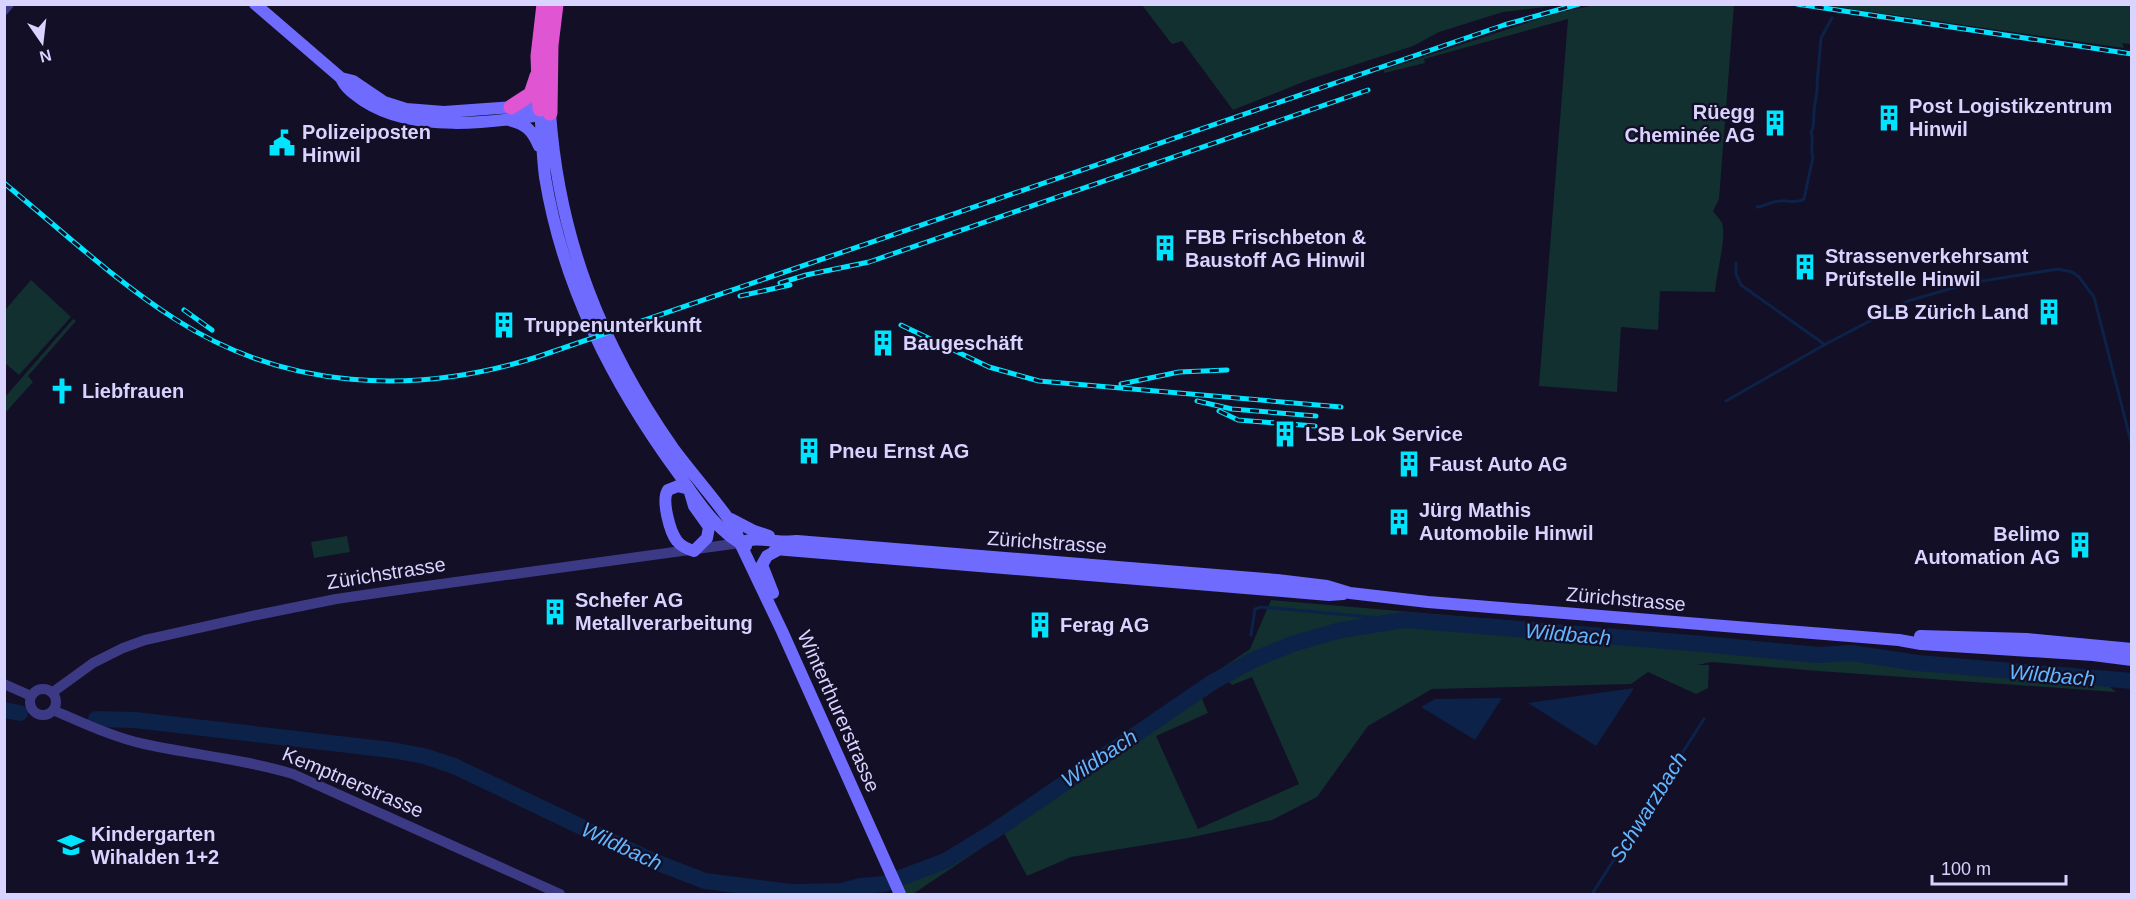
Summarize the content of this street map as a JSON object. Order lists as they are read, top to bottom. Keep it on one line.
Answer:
{"streets":{"main road":["Zürichstrasse","Winterthurerstrasse"],"street":["Kemptnerstrasse"]},"crossings":[["Zürichstrasse","Winterthurerstrasse"],["Zürichstrasse","Kemptnerstrasse"]],"water":["Wildbach","Schwarzbach"],"places":{"building":["Post Logistikzentrum Hinwil","Rüegg Cheminée AG","FBB Frischbeton & Baustoff AG Hinwil","Strassenverkehrsamt Prüfstelle Hinwil","GLB Zürich Land","Truppenunterkunft","Baugeschäft","LSB Lok Service","Pneu Ernst AG","Faust Auto AG","Jürg Mathis Automobile Hinwil","Belimo Automation AG","Schefer AG Metallverarbeitung","Ferag AG"],"public building":["Polizeiposten Hinwil"],"church":["Liebfrauen"],"school or university":["Kindergarten Wihalden 1+2"]},"scale_bar":"100 m","north":"bottom"}
